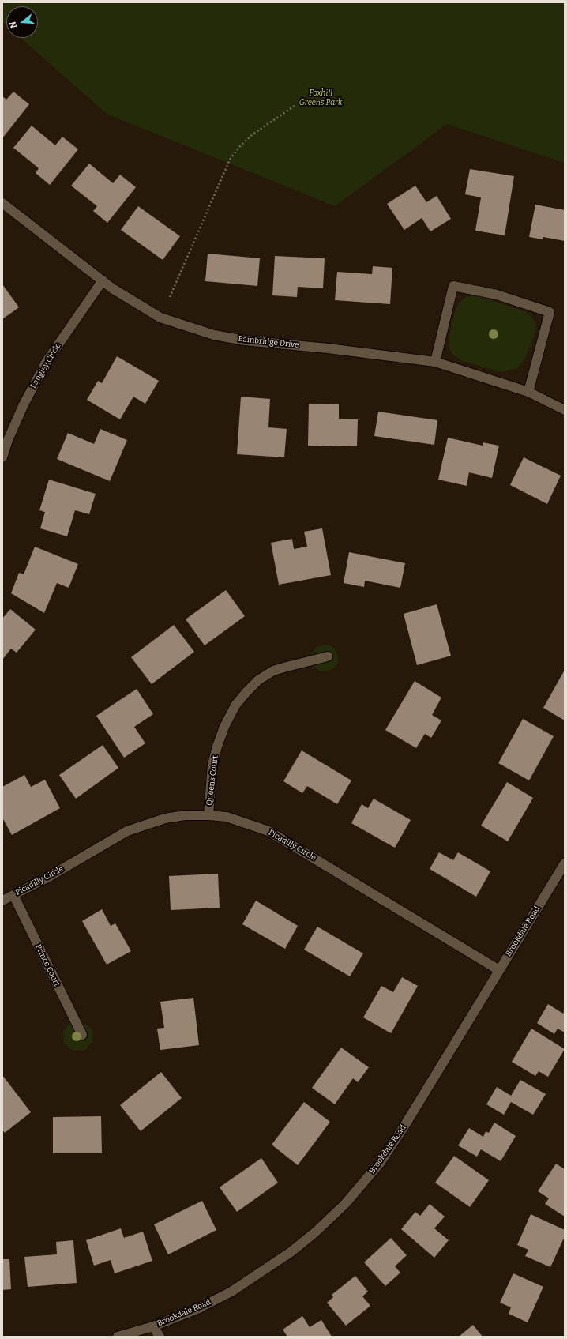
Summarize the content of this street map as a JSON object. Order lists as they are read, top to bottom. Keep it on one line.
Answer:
{"streets":{"street":["Bainbridge Drive","Langley Circle","Queens Court","Picadilly Circle","Brookdale Road","Prince Court"]},"crossings":[["Bainbridge Drive","Langley Circle"],["Queens Court","Picadilly Circle"],["Picadilly Circle","Brookdale Road"],["Picadilly Circle","Prince Court"]],"parks":["Foxhill Greens Park"],"north":"left"}
